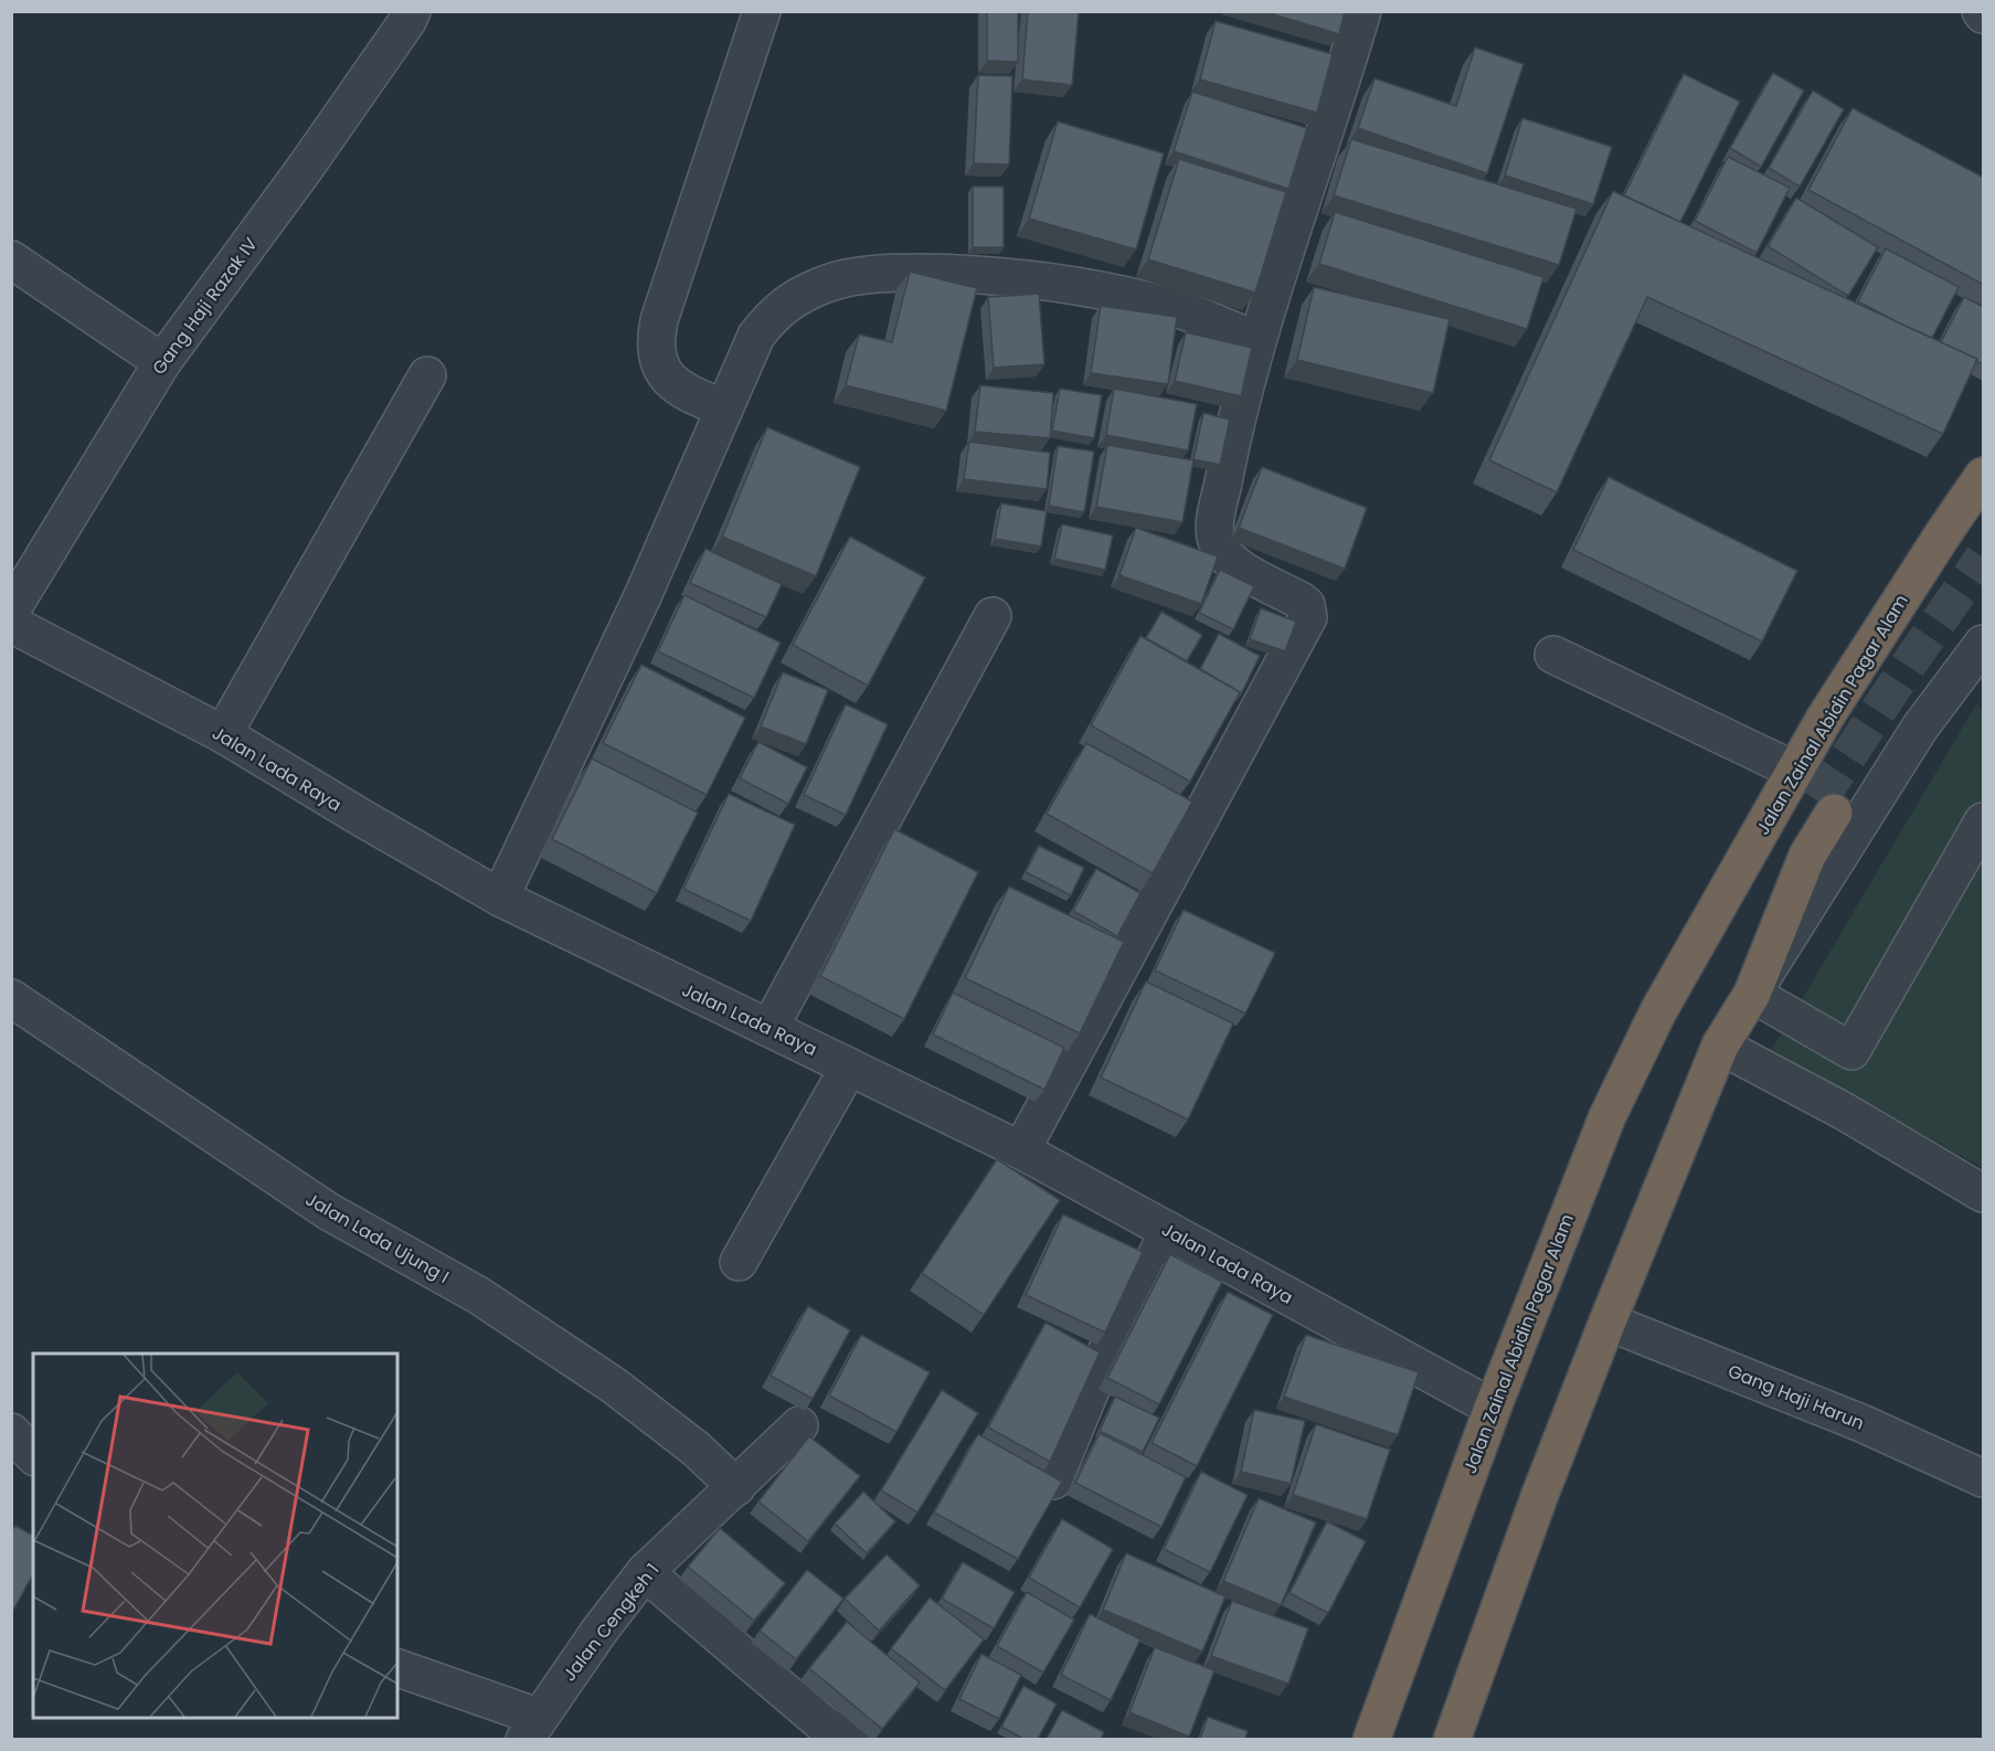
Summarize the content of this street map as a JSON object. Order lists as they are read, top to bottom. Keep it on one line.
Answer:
{"streets":{"highway":["Jalan Zainal Abidin Pagar Alam"],"street":["Gang Haji Razak IV","Jalan Lada Raya","Jalan Lada Ujung I","Gang Haji Harun","Jalan Cengkeh 1"]},"crossings":[["Jalan Zainal Abidin Pagar Alam","Jalan Lada Raya"],["Jalan Zainal Abidin Pagar Alam","Gang Haji Harun"],["Jalan Lada Ujung I","Jalan Cengkeh 1"]]}
